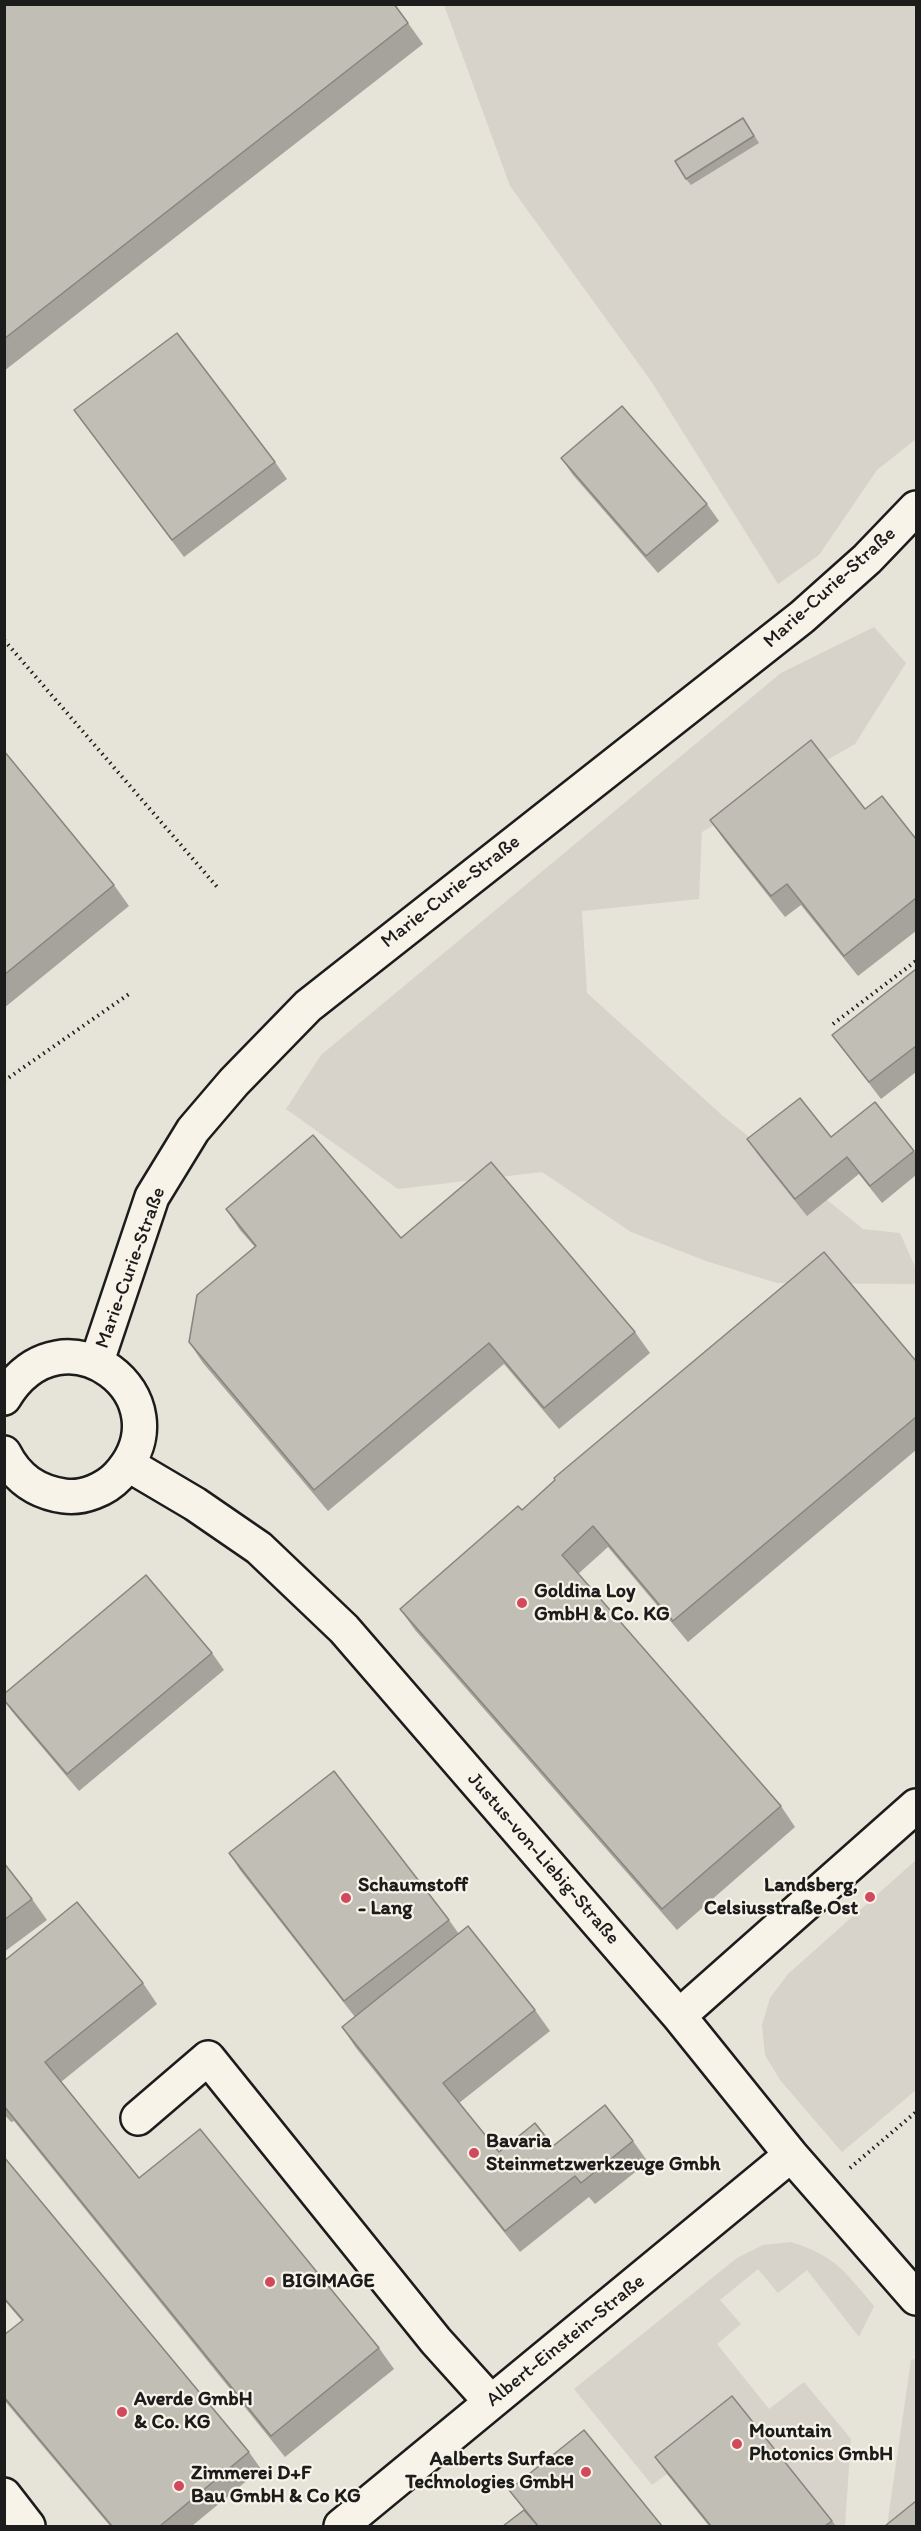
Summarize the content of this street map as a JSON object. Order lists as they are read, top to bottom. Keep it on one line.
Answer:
{"streets":{"street":["Marie-Curie-Straße","Justus-von-Liebig-Straße","Albert-Einstein-Straße"]},"crossings":[["Justus-von-Liebig-Straße","Albert-Einstein-Straße"]],"places":["Goldina Loy GmbH & Co. KG","Landsberg, Celsiusstraße Ost","Schaumstoff - Lang","Bavaria Steinmetzwerkzeuge Gmbh","BIGIMAGE","Averde GmbH & Co. KG","Mountain Photonics GmbH","Aalberts Surface Technologies GmbH","Zimmerei D+F Bau GmbH & Co KG"]}
